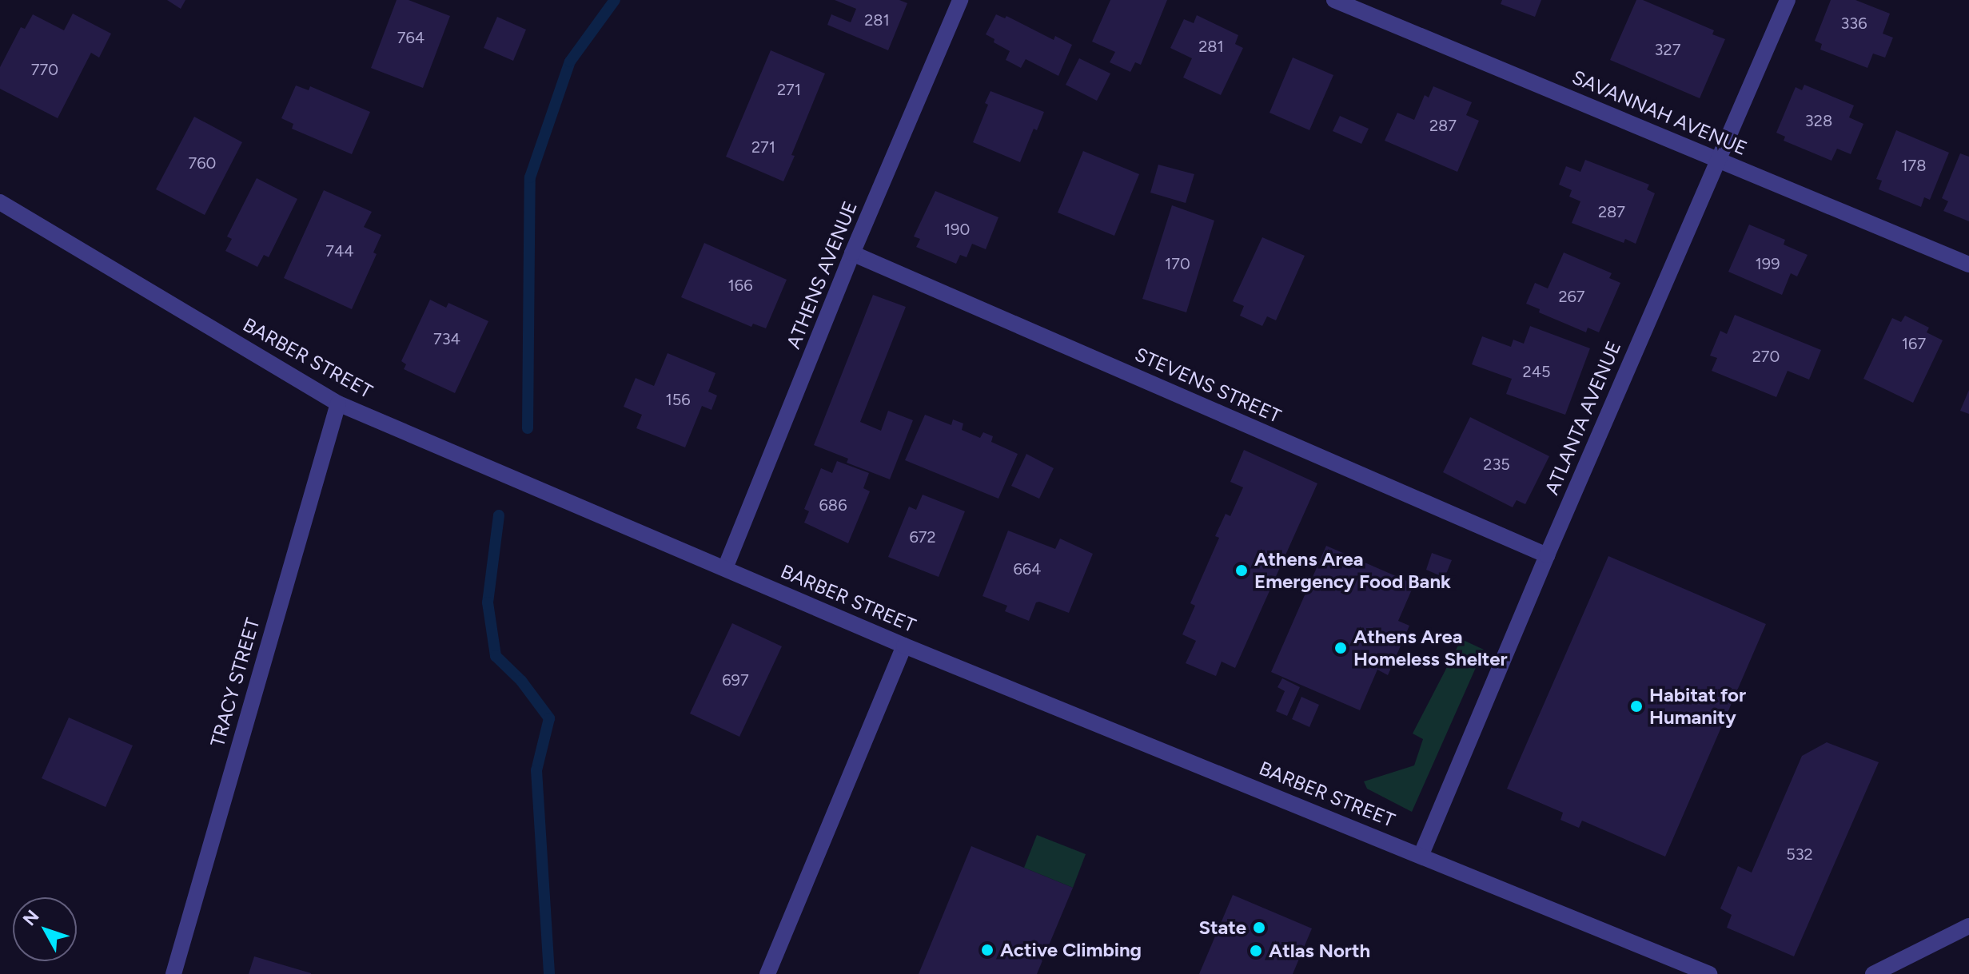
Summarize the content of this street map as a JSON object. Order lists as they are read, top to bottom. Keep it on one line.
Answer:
{"streets":{"street":["SAVANNAH AVENUE","ATHENS AVENUE","BARBER STREET","STEVENS STREET","ATLANTA AVENUE","TRACY STREET"]},"crossings":[["SAVANNAH AVENUE","ATLANTA AVENUE"],["ATHENS AVENUE","BARBER STREET"],["ATHENS AVENUE","STEVENS STREET"],["BARBER STREET","ATLANTA AVENUE"],["BARBER STREET","TRACY STREET"],["STEVENS STREET","ATLANTA AVENUE"]],"places":["Athens Area Emergency Food Bank","Athens Area Homeless Shelter","Habitat for Humanity","State","Active Climbing","Atlas North"],"house_numbers":["281","336","764","281","327","770","271","328","287","271","760","178","287","190","744","170","199","166","267","734","167","270","245","156","235","686","672","664","697","532"],"north":"top left"}
